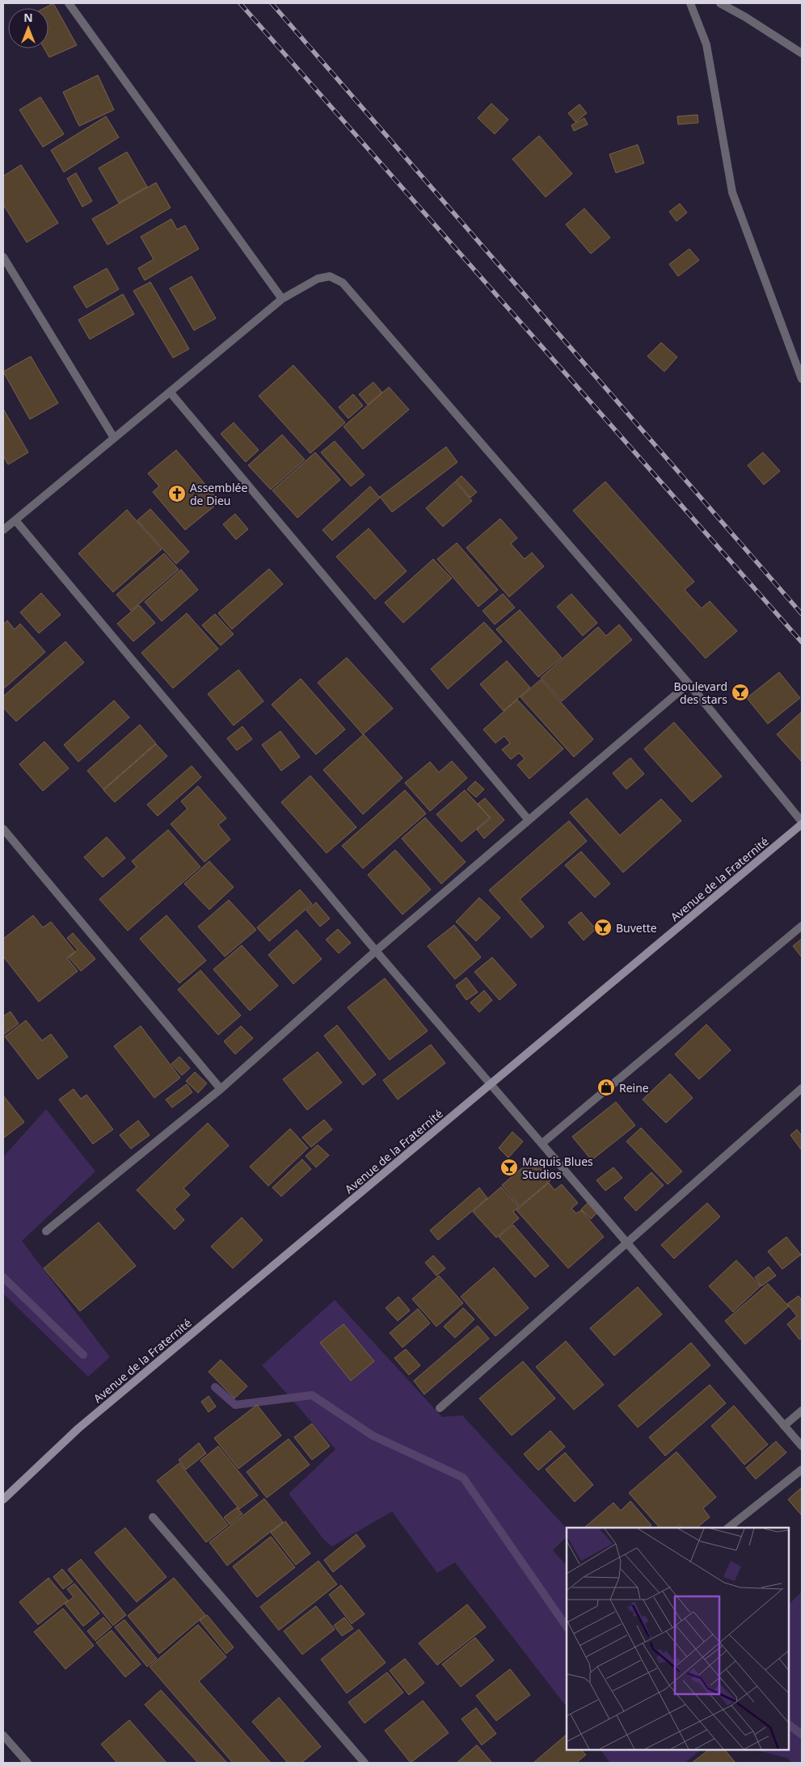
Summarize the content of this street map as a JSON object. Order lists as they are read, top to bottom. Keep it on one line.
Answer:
{"streets":{"main road":["Avenue de la Fraternité"]},"places":{"church":["Assemblée de Dieu"],"bar":["Boulevard des stars","Buvette","Maquis Blues Studios"],"shop":["Reine"]},"north":"top"}
